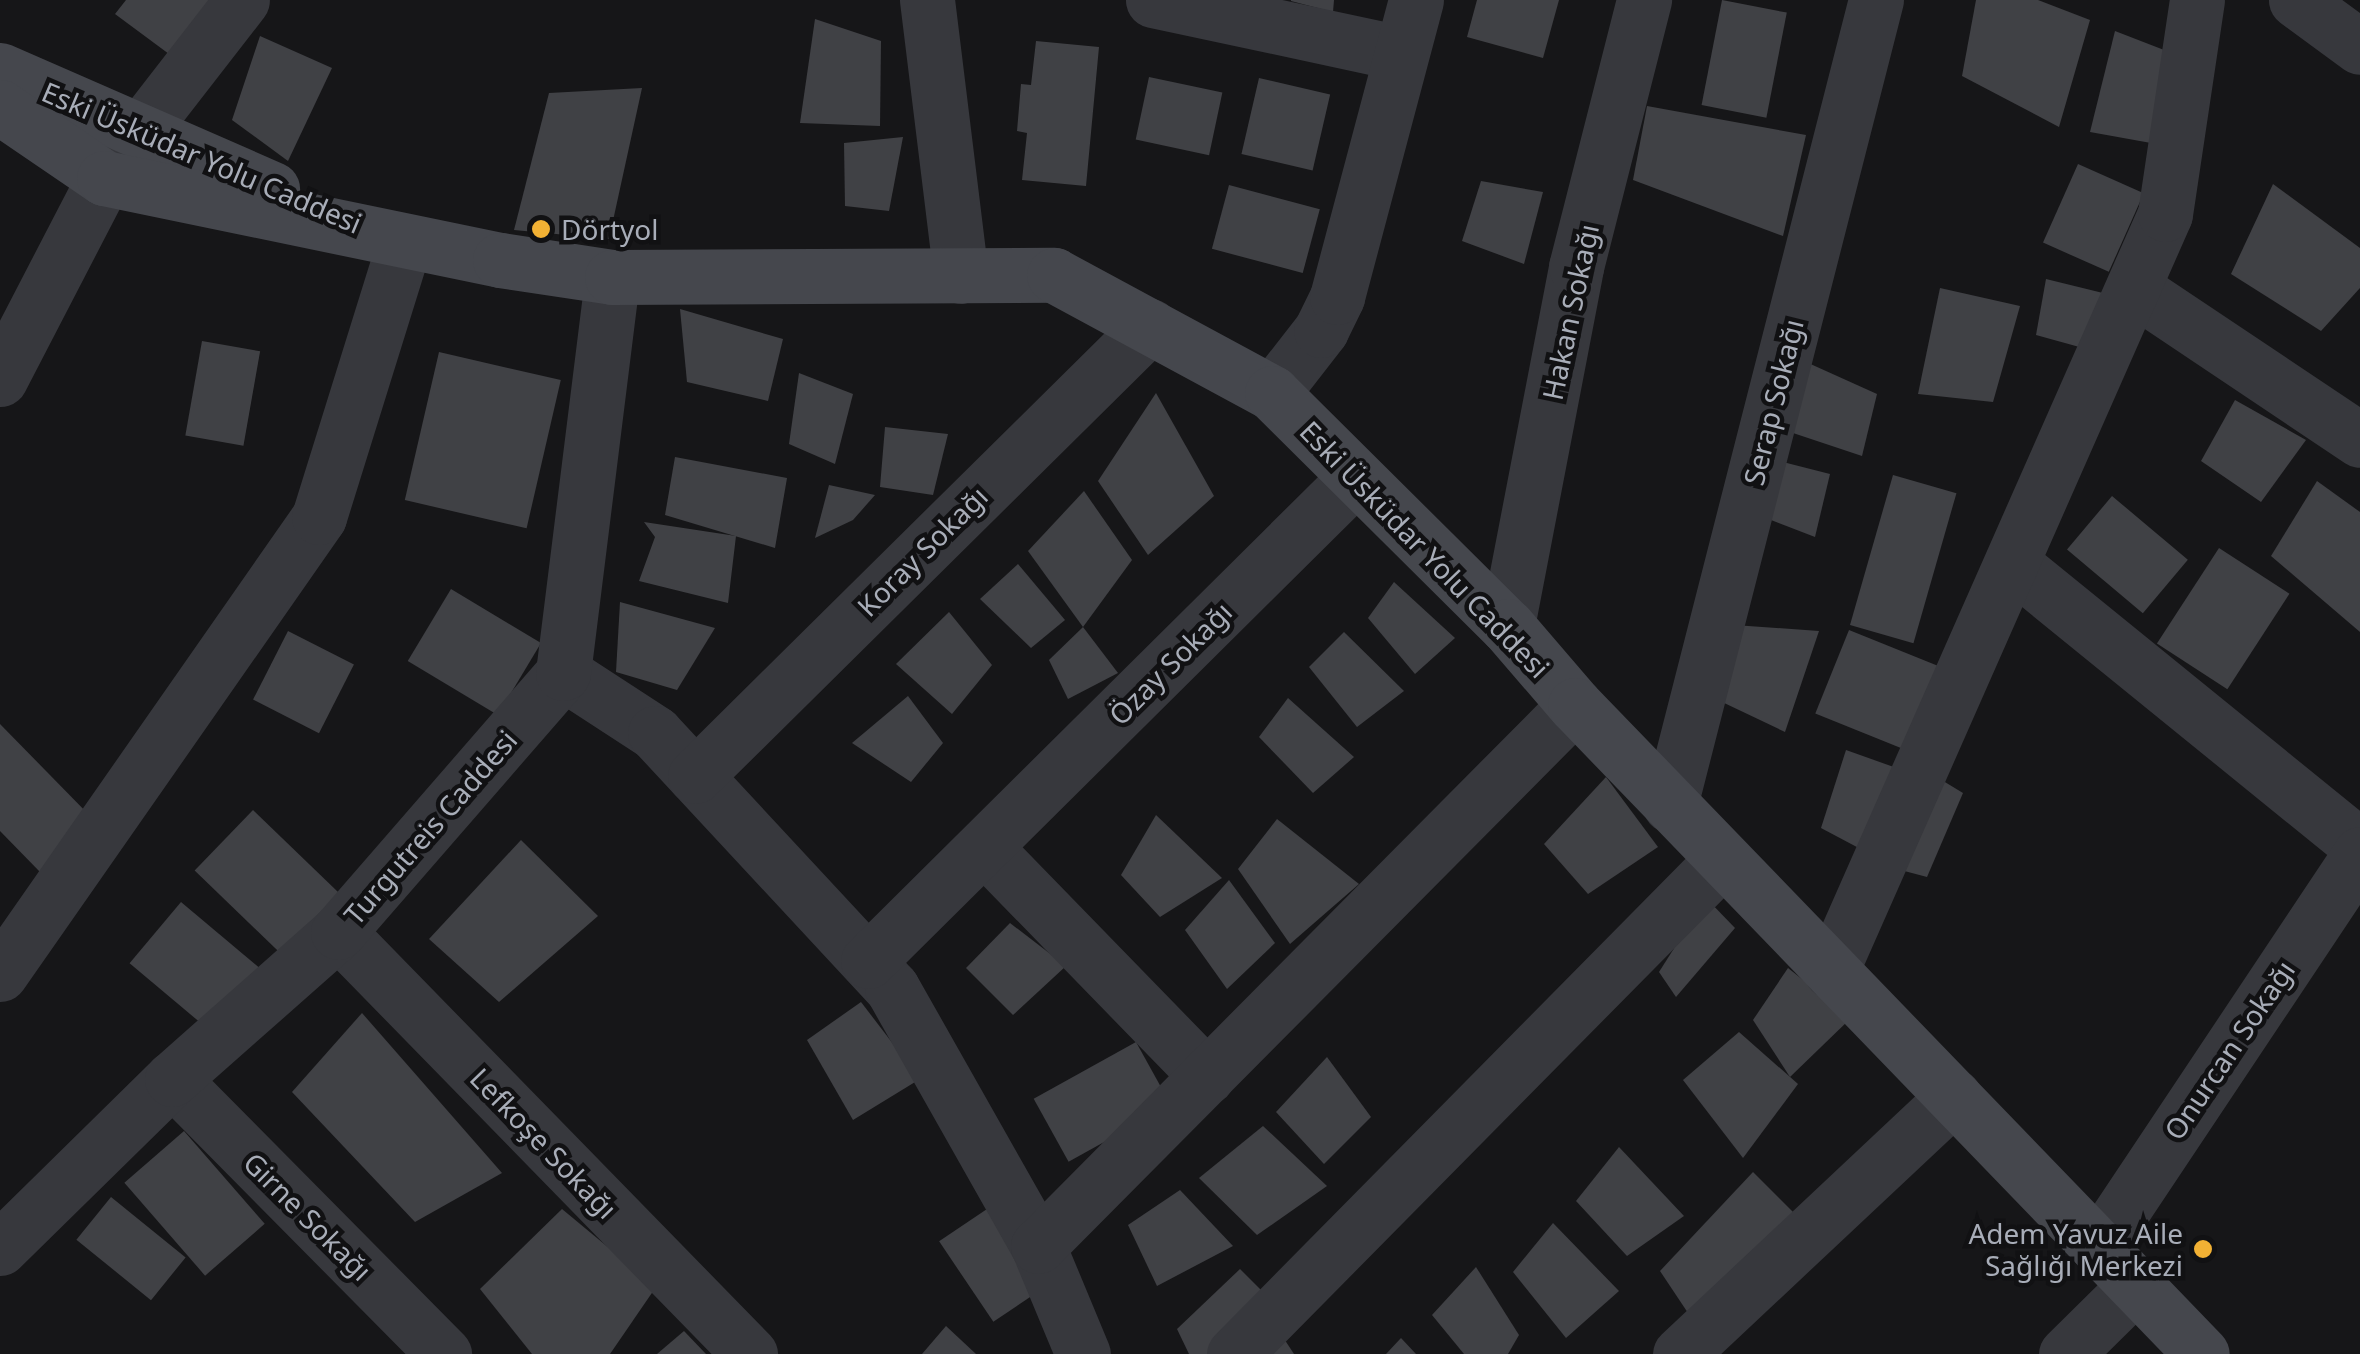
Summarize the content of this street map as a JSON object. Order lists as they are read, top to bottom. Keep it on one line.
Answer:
{"streets":{"street":["Eski Üsküdar Yolu Caddesi","Hakan Sokağı","Serap Sokağı","Koray Sokağı","Özay Sokağı","Turgutreis Caddesi","Onurcan Sokağı","Lefkoşe Sokağı","Girne Sokağı"]},"crossings":[["Eski Üsküdar Yolu Caddesi","Hakan Sokağı"],["Eski Üsküdar Yolu Caddesi","Serap Sokağı"],["Eski Üsküdar Yolu Caddesi","Koray Sokağı"],["Eski Üsküdar Yolu Caddesi","Özay Sokağı"],["Eski Üsküdar Yolu Caddesi","Onurcan Sokağı"],["Turgutreis Caddesi","Lefkoşe Sokağı"],["Turgutreis Caddesi","Girne Sokağı"]],"places":["Dörtyol","Adem Yavuz Aile Sağlığı Merkezi"]}
